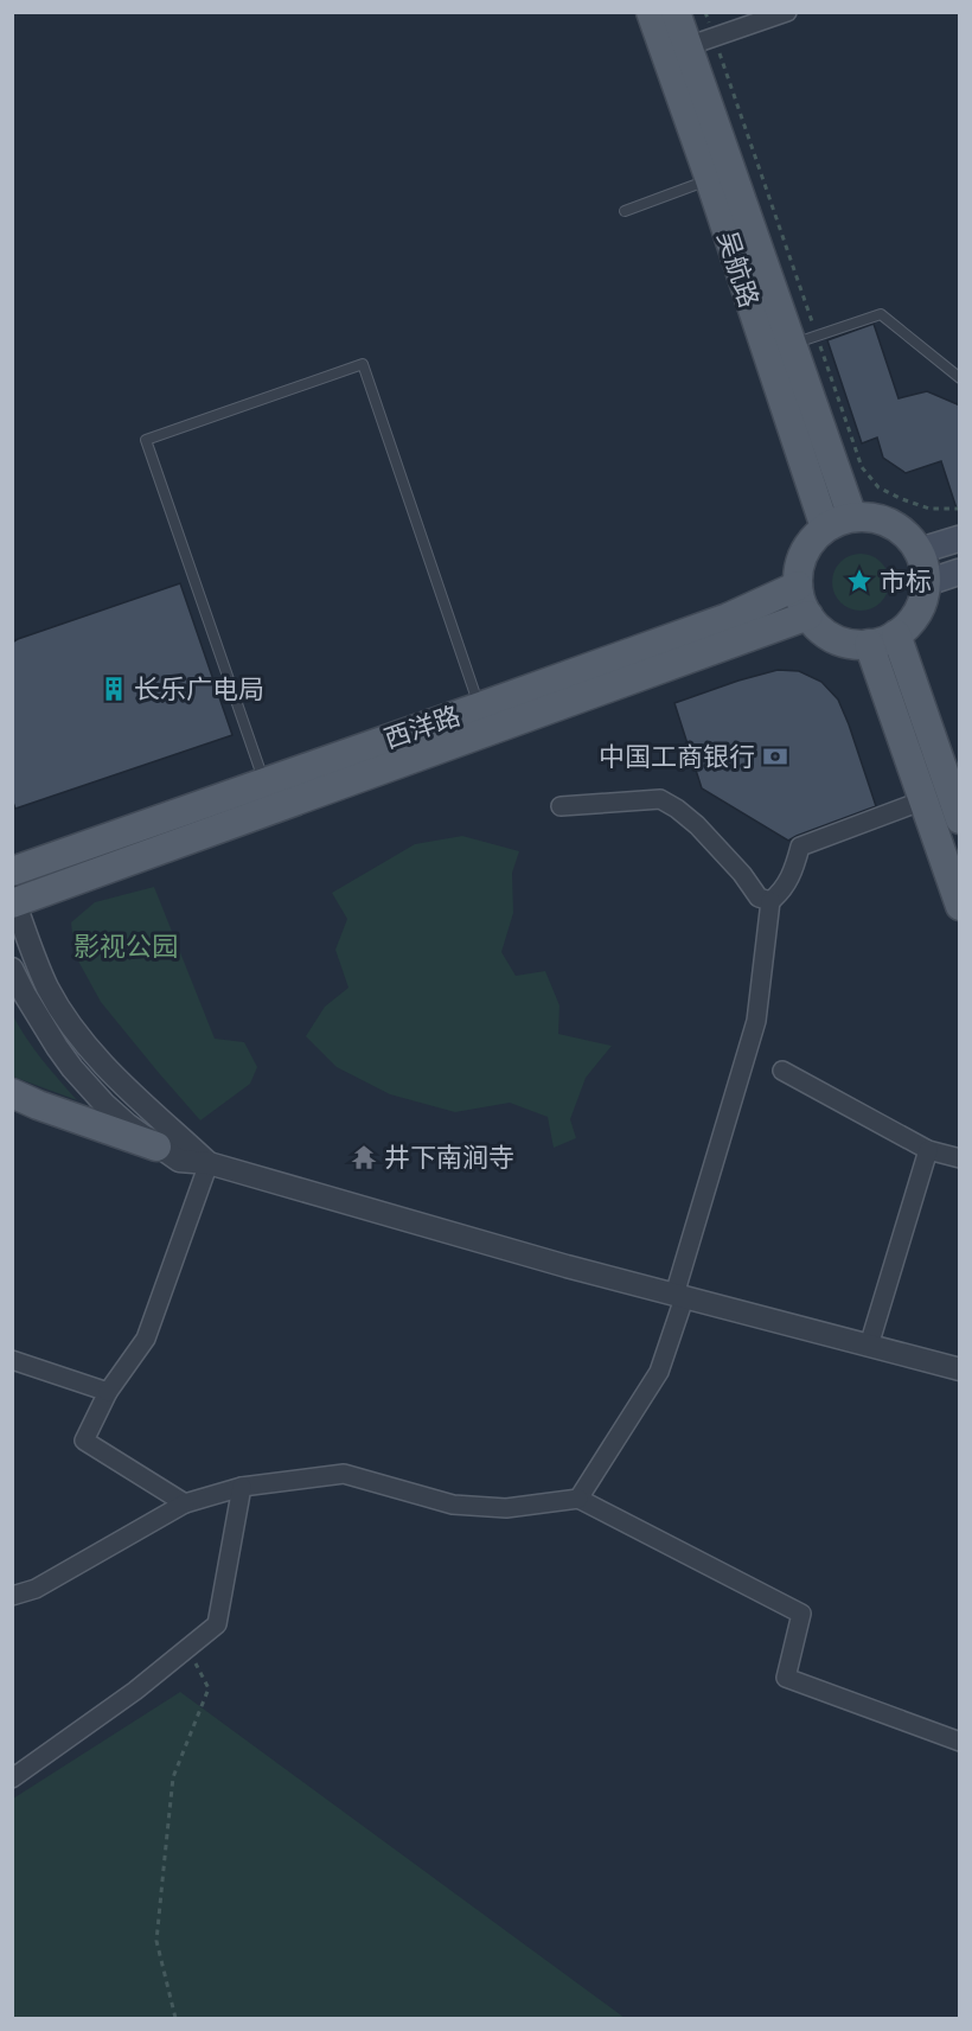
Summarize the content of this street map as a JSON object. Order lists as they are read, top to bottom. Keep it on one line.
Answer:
{"streets":{"main road":["吴航路","西洋路"]},"crossings":[["吴航路","西洋路"]],"parks":["影视公园"],"places":{"place":["市标"],"building":["长乐广电局"],"bank":["中国工商银行"],"temple":["井下南涧寺"]}}
